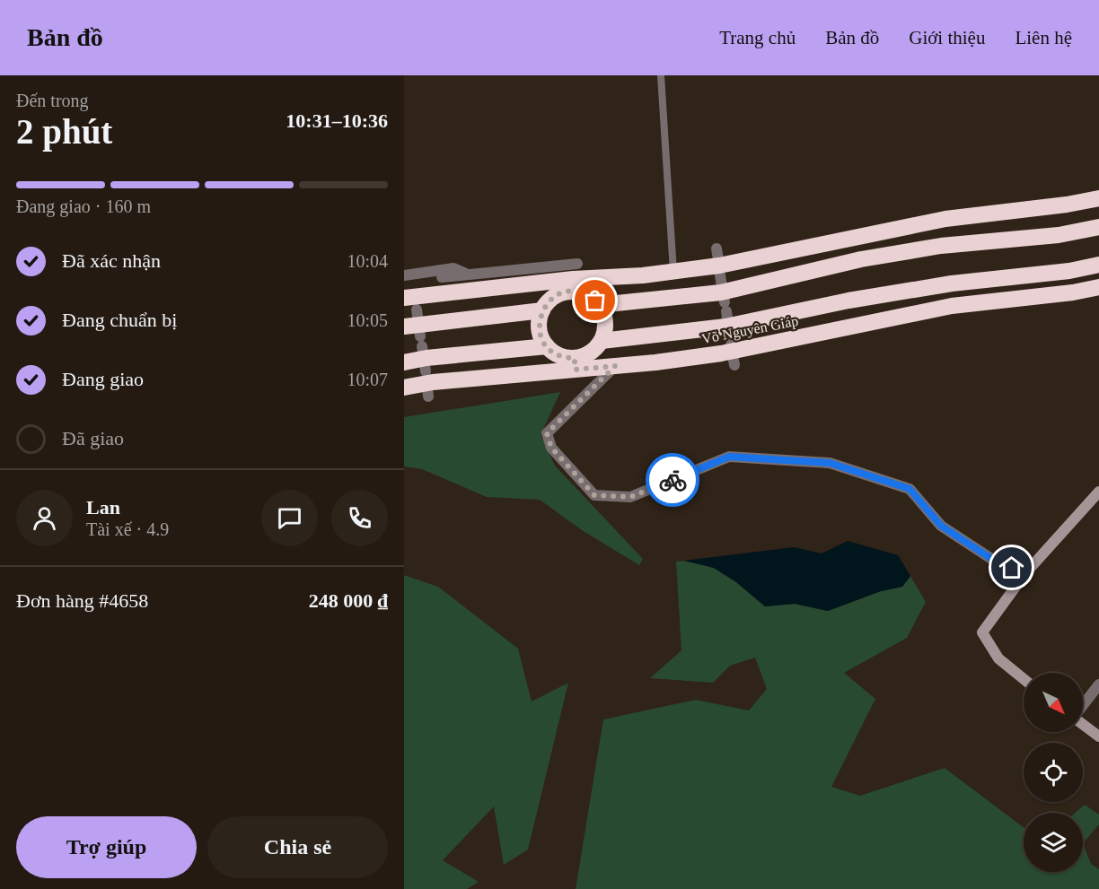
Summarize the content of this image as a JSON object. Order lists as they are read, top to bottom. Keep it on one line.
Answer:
{"streets":{"highway":["Võ Nguyên Giáp"]},"north":"bottom right","page":{"header":"Bản đồ","nav":["Trang chủ","Bản đồ","Giới thiệu","Liên hệ"],"heading":["2 phút","Đến trong","10:31–10:36"],"panel":["Lan","Tài xế · 4.9","Đơn hàng #4658","248 000 ₫"],"bar":"Đang giao · 160 m","list":[["Đã xác nhận","10:04"],["Đang chuẩn bị","10:05"],["Đang giao","10:07"],"Đã giao"],"buttons":["Trợ giúp","Chia sẻ"]}}
